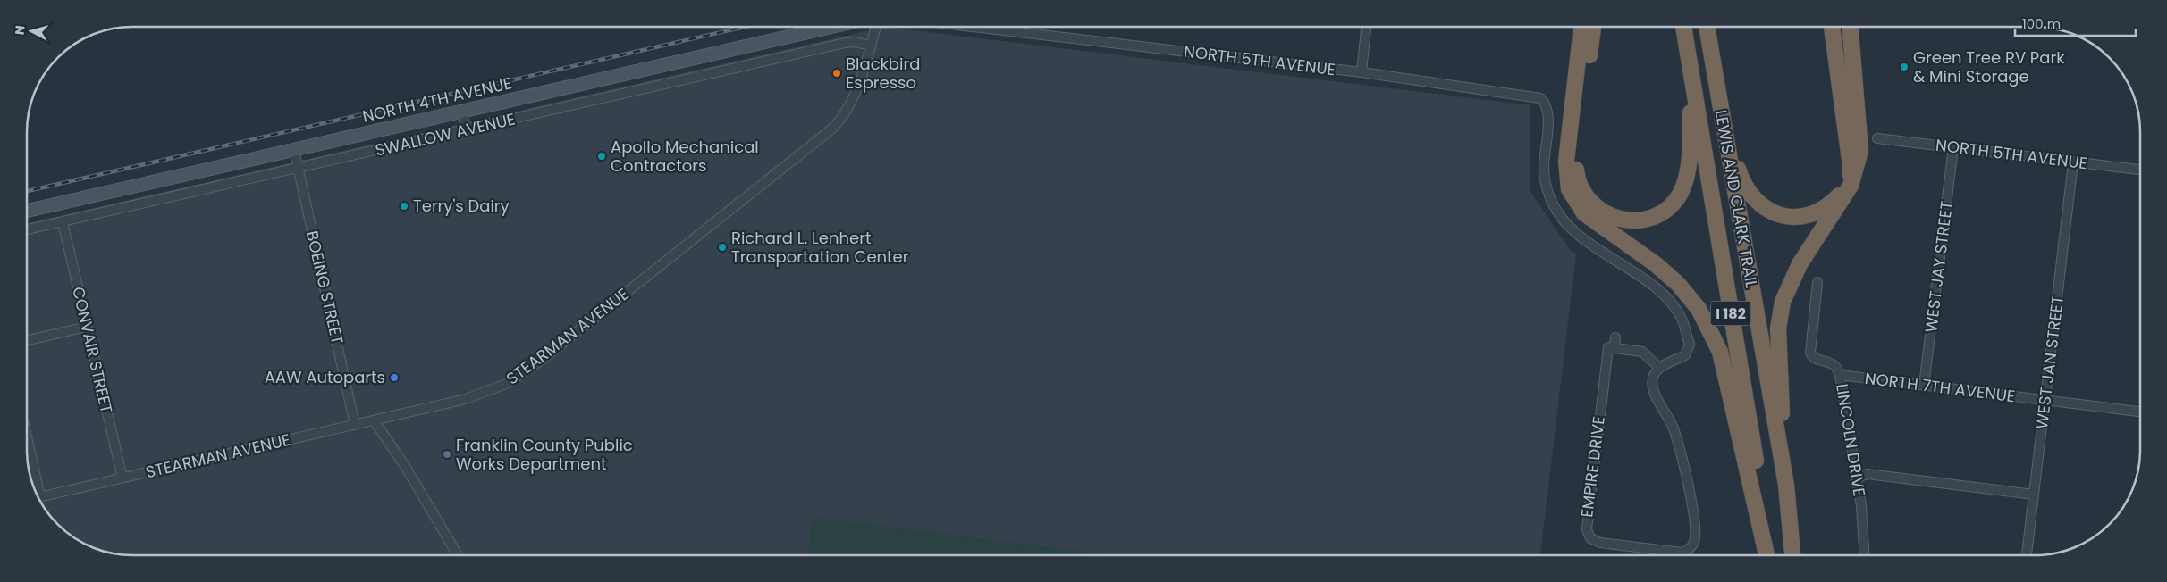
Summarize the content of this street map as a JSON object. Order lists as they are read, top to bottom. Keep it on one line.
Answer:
{"streets":{"highway":["LEWIS AND CLARK TRAIL","I 182"],"main road":["NORTH 4TH AVENUE"],"street":["NORTH 5TH AVENUE","SWALLOW AVENUE","WEST JAY STREET","BOEING STREET","STEARMAN AVENUE","CONVAIR STREET","WEST JAN STREET","NORTH 7TH AVENUE","LINCOLN DRIVE","EMPIRE DRIVE"]},"crossings":[["NORTH 5TH AVENUE","WEST JAY STREET"],["NORTH 5TH AVENUE","WEST JAN STREET"],["NORTH 5TH AVENUE","EMPIRE DRIVE"],["NORTH 4TH AVENUE","BOEING STREET"],["SWALLOW AVENUE","BOEING STREET"],["SWALLOW AVENUE","STEARMAN AVENUE"],["SWALLOW AVENUE","CONVAIR STREET"],["WEST JAY STREET","NORTH 7TH AVENUE"],["BOEING STREET","STEARMAN AVENUE"],["STEARMAN AVENUE","CONVAIR STREET"],["WEST JAN STREET","NORTH 7TH AVENUE"],["NORTH 7TH AVENUE","LINCOLN DRIVE"]],"places":["Green Tree RV Park & Mini Storage","Blackbird Espresso","Apollo Mechanical Contractors","Terry's Dairy","Richard L. Lenhert Transportation Center","AAW Autoparts","Franklin County Public Works Department"],"scale_bar":"100 m","north":"left"}
